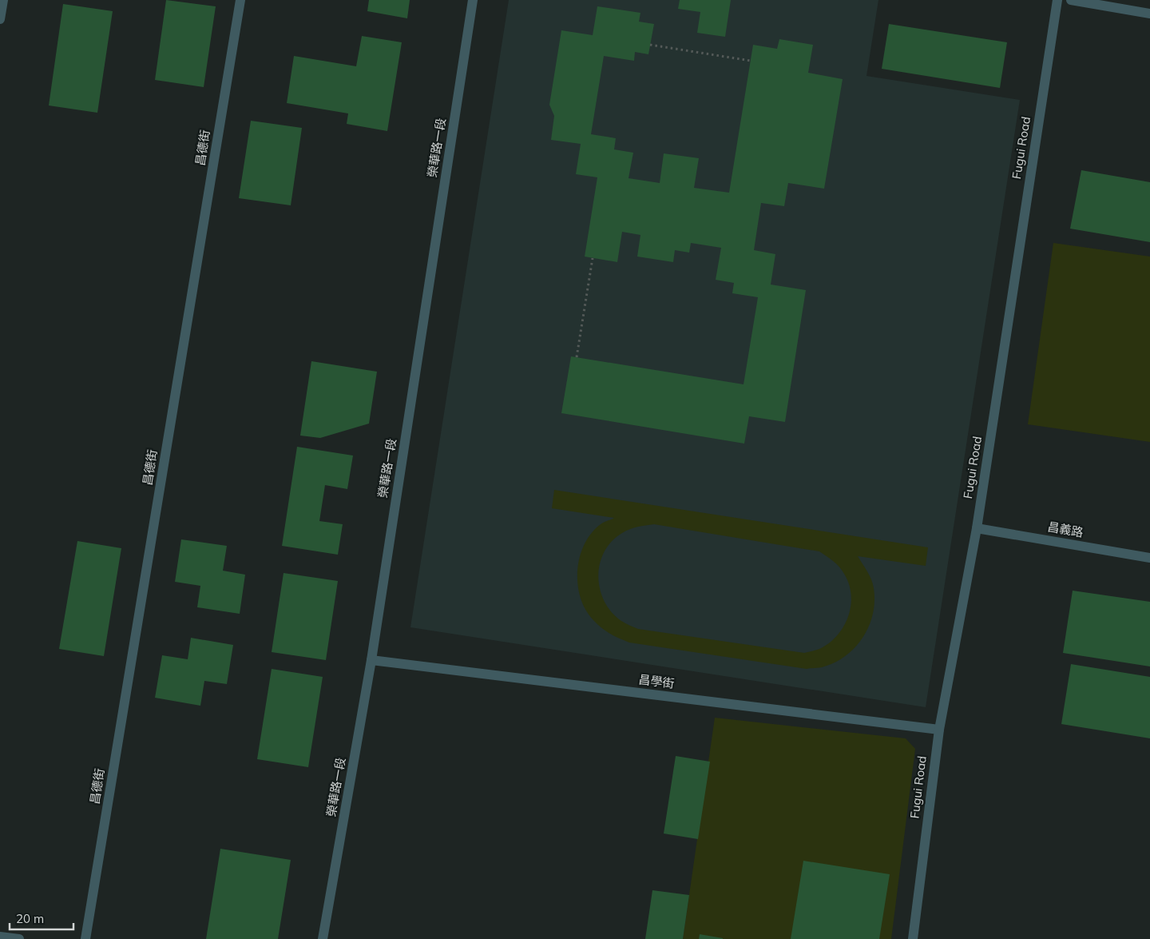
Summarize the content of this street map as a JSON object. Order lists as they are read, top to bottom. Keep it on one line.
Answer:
{"streets":{"street":["昌德街","榮華路一段","Fugui Road","昌義路","昌學街"]},"crossings":[["榮華路一段","昌學街"],["Fugui Road","昌義路"],["Fugui Road","昌學街"]],"scale_bar":"20 m"}
